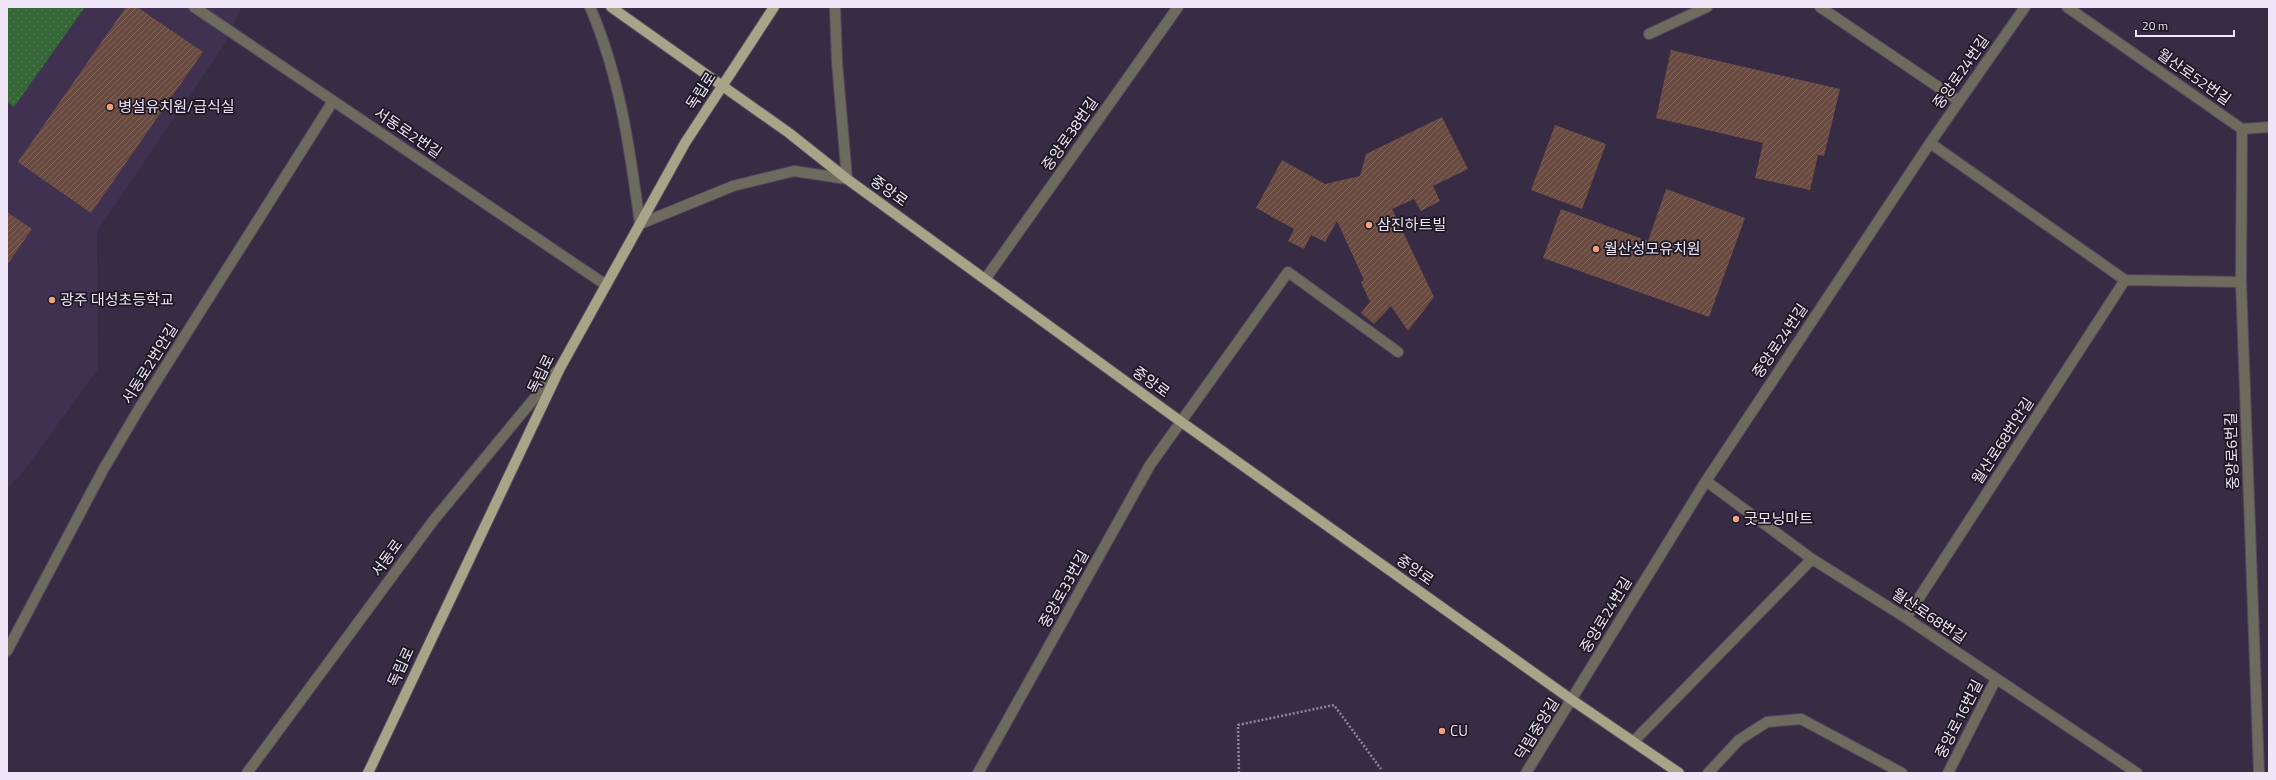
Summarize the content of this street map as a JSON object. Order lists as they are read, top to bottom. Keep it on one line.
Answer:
{"streets":{"main road":["독립로","중앙로"],"street":["중앙로24번길","월산로52번길","서동로2번길","중앙로38번길","서동로2번안길","월산로68번안길","중앙로6번길","서동로","중앙로33번길","월산로68번길","중앙로16번길","덕림중앙길"]},"crossings":[["중앙로24번길","중앙로"],["중앙로24번길","월산로68번길"],["중앙로24번길","덕림중앙길"],["월산로52번길","중앙로6번길"],["독립로","서동로2번길"],["독립로","중앙로"],["독립로","서동로"],["서동로2번길","서동로2번안길"],["중앙로38번길","중앙로"],["중앙로","중앙로33번길"],["중앙로","덕림중앙길"],["월산로68번안길","월산로68번길"],["월산로68번길","중앙로16번길"]],"places":["병설유치원/급식실","삼진하트빌","월산성모유치원","광주 대성초등학교","굿모닝마트","CU"],"scale_bar":"20 m"}
